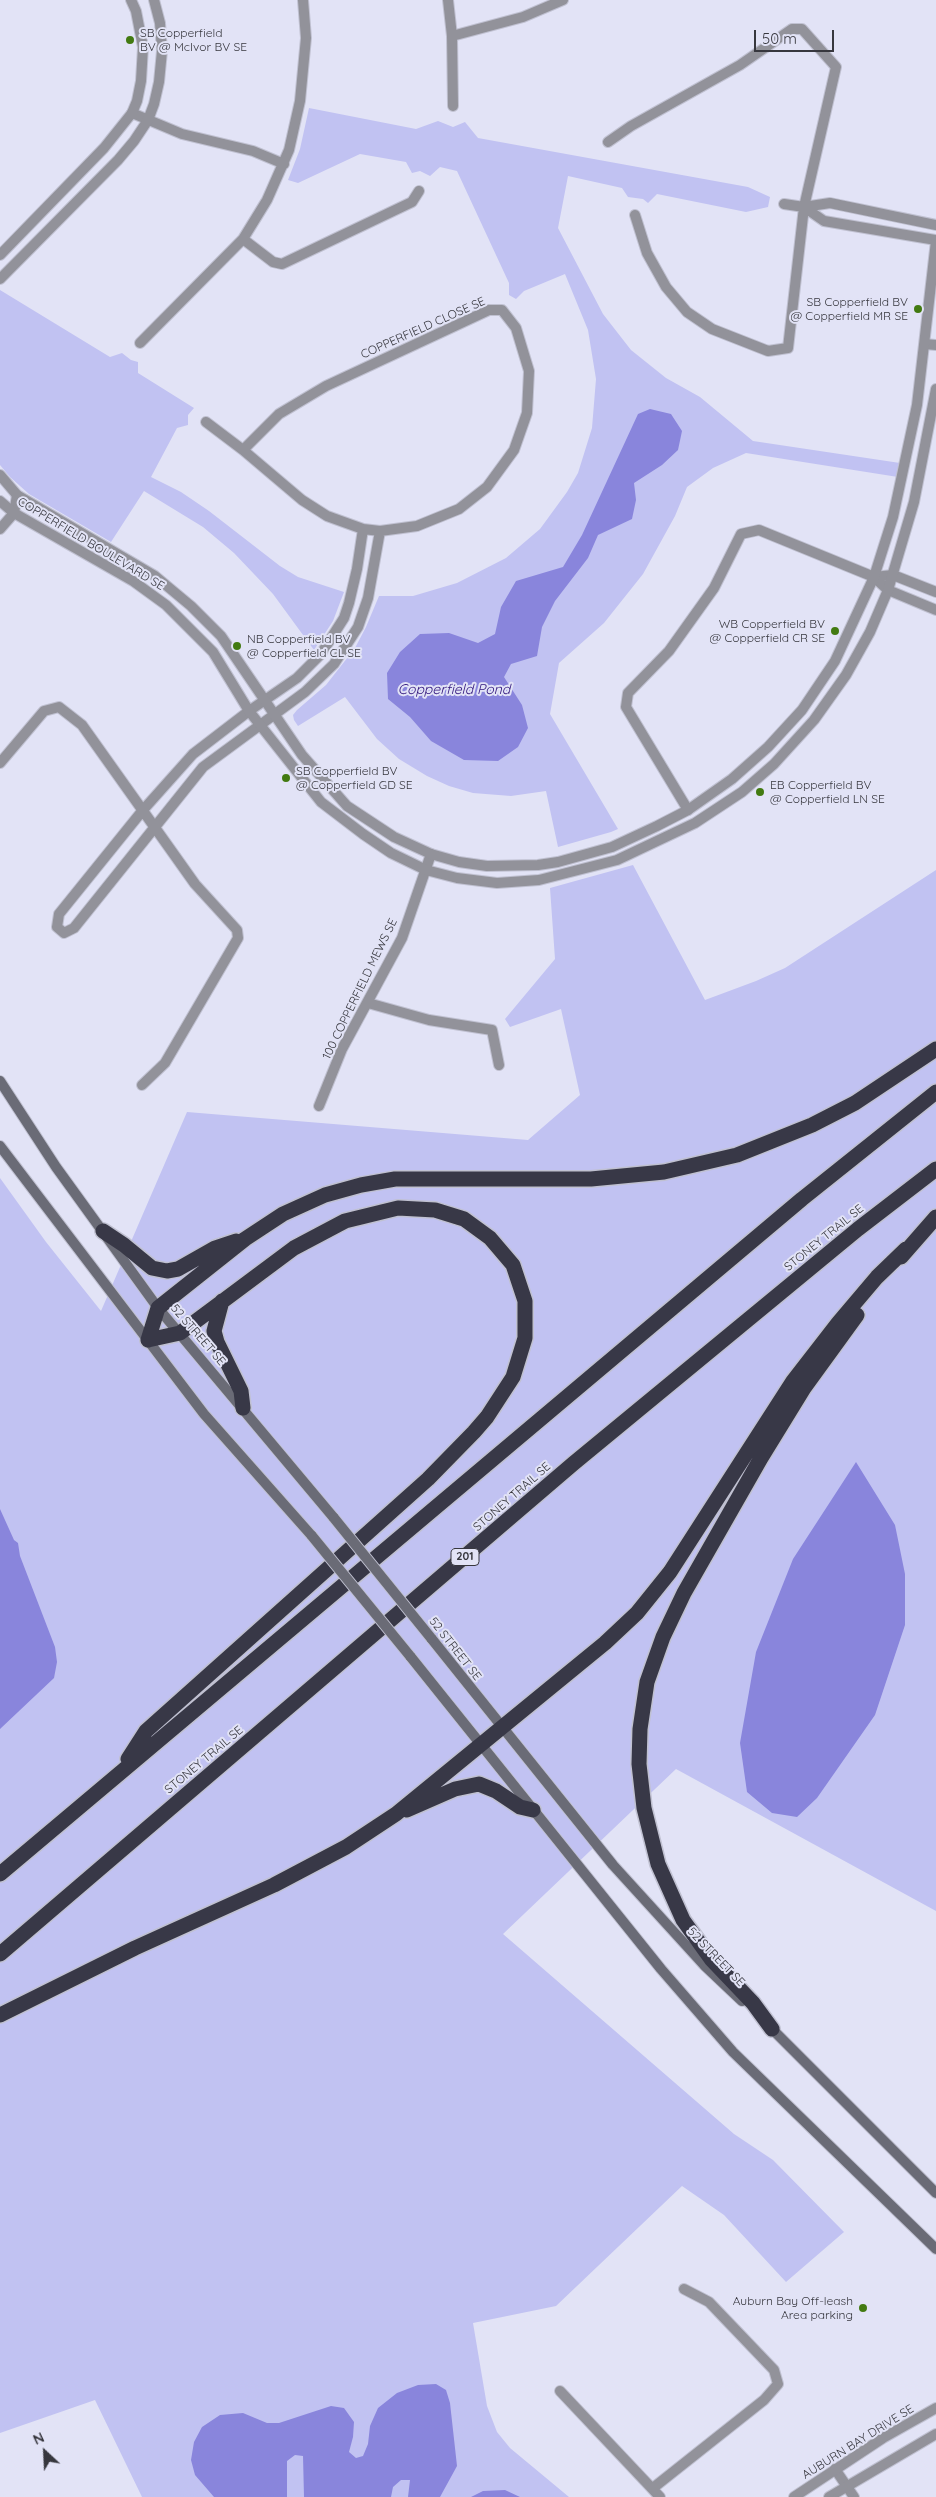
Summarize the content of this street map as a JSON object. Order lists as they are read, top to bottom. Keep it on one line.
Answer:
{"streets":{"highway":["STONEY TRAIL SE","201"],"main road":["52 STREET SE"],"street":["COPPERFIELD CLOSE SE","COPPERFIELD BOULEVARD SE","100 COPPERFIELD MEWS SE","AUBURN BAY DRIVE SE"]},"crossings":[["COPPERFIELD BOULEVARD SE","100 COPPERFIELD MEWS SE"]],"water":["Copperfield Pond"],"places":["SB Copperfield BV @ McIvor BV SE","SB Copperfield BV @ Copperfield MR SE","WB Copperfield BV @ Copperfield CR SE","NB Copperfield BV @ Copperfield CL SE","SB Copperfield BV @ Copperfield GD SE","EB Copperfield BV @ Copperfield LN SE","Auburn Bay Off-leash Area parking"],"scale_bar":"50 m","north":"top left"}
